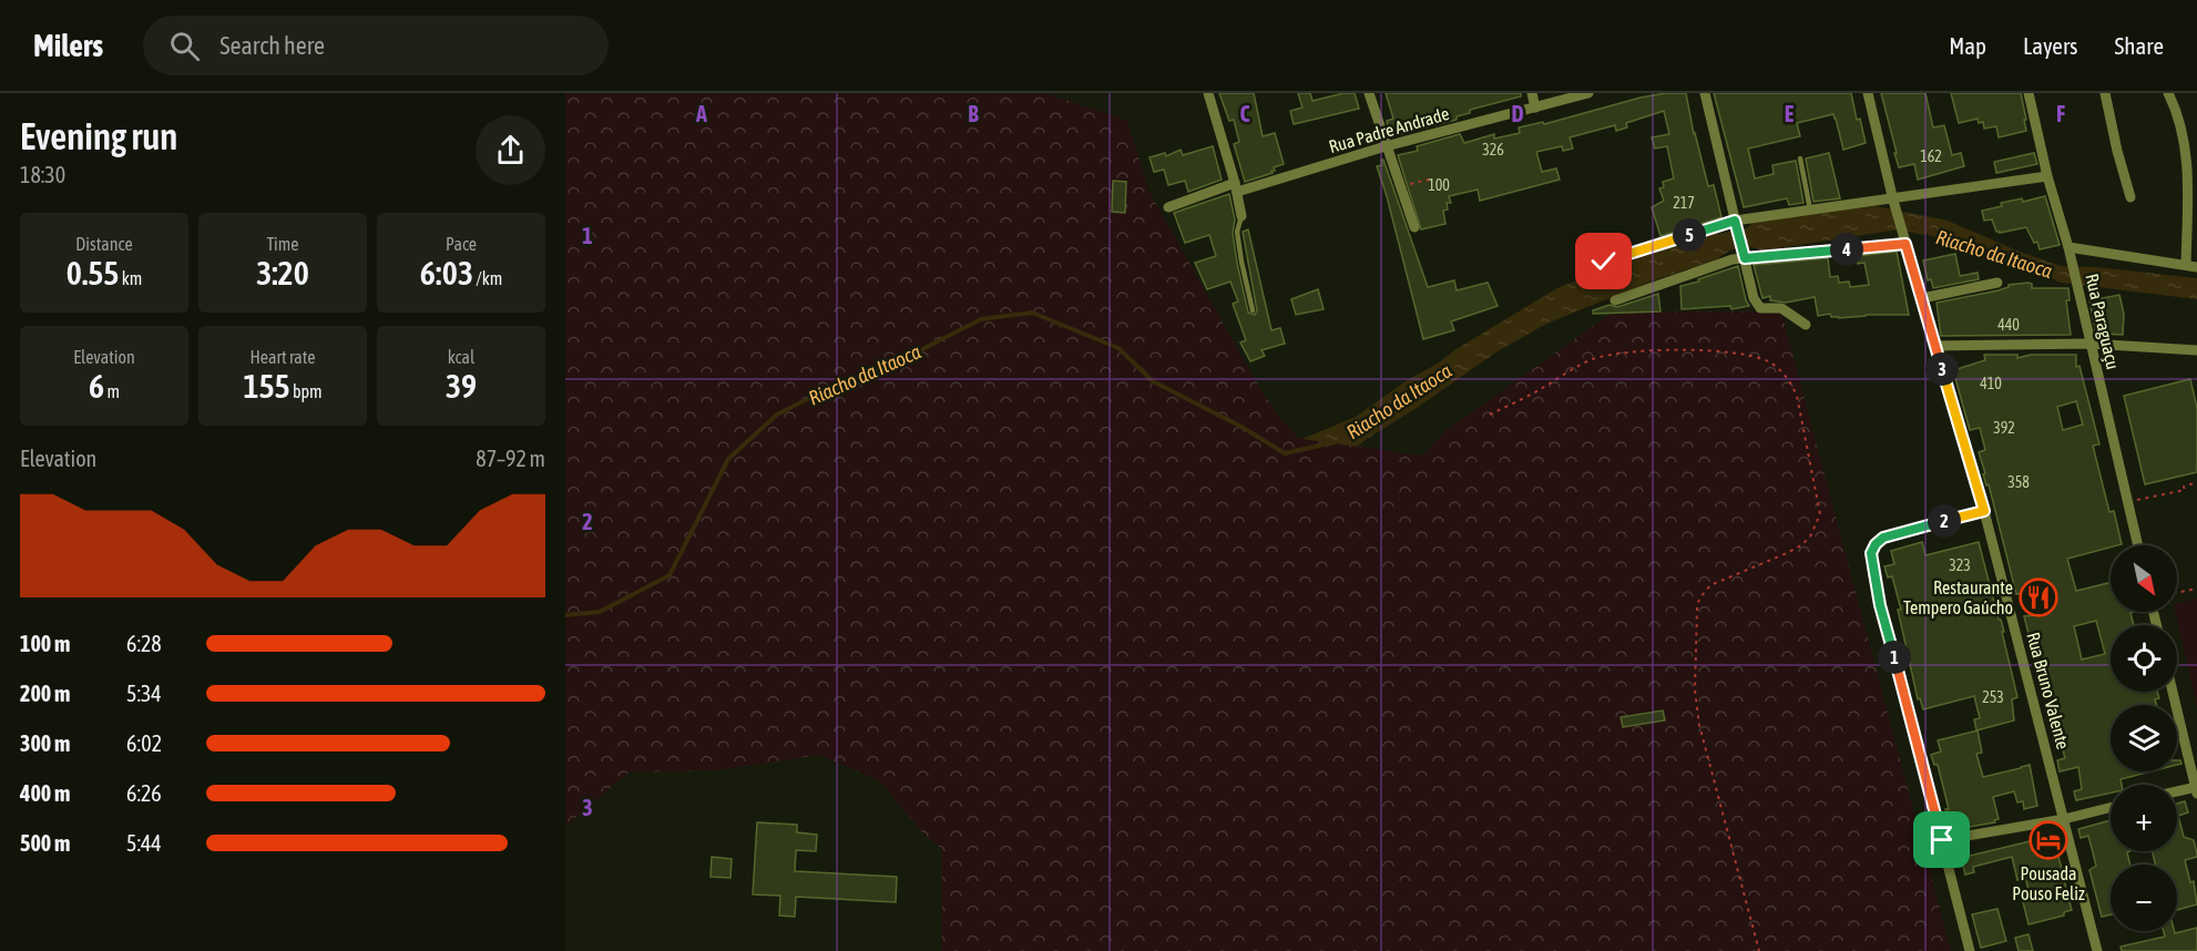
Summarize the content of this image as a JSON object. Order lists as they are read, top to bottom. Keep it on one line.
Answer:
{"streets":{"street":["Rua Padre Andrade","Rua Paraguaçu","Rua Bruno Valente"]},"water":["Riacho da Itaoca"],"places":{"restaurant":["Restaurante Tempero Gaúcho"],"hotel":["Pousada Pouso Feliz"]},"house_numbers":["326","162","100","217","440","410","392","358","323","253"],"north":"bottom right","page":{"header":"Milers","search":"Search here","nav":["Map","Layers","Share"],"heading":["Evening run","18:30"],"stats":[["Distance","0.55 km"],["Time","3:20"],["Pace","6:03 /km"],["Elevation","6 m"],["Heart rate","155 bpm"],["kcal","39"]],"pins":["5","4","3","2","1"],"chart":["Elevation","87–92 m"],"map_buttons":["+","−"],"list":[{"name":"100 m","note":"6:28"},{"name":"200 m","note":"5:34"},{"name":"300 m","note":"6:02"},{"name":"400 m","note":"6:26"},{"name":"500 m","note":"5:44"}]},"grid":{"columns":["A","B","C","D","E","F"],"rows":["1","2","3"]}}
